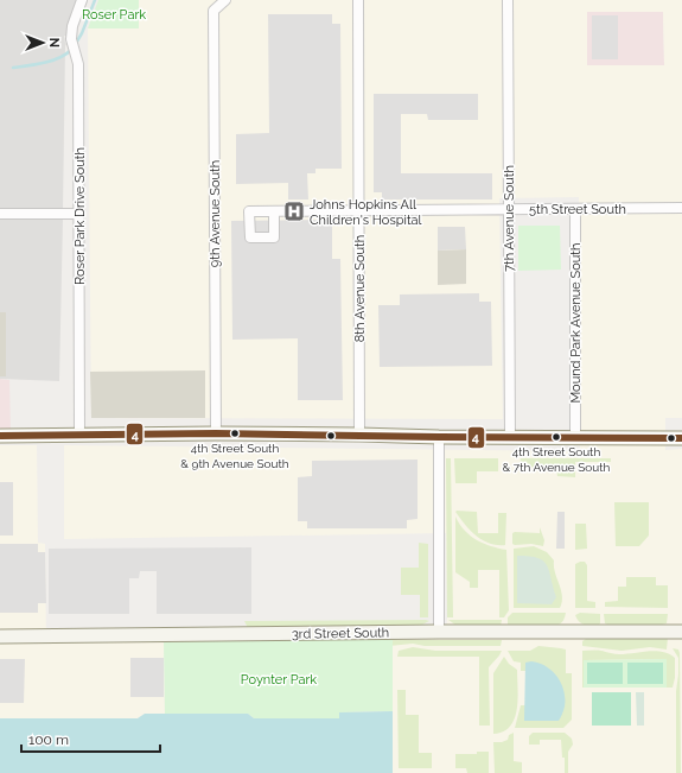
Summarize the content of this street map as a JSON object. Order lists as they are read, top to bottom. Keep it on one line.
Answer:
{"streets":{"main road":["3rd Street South"],"street":["5th Street South","9th Avenue South","Roser Park Drive South","7th Avenue South","8th Avenue South","Mound Park Avenue South"]},"crossings":[["5th Street South","7th Avenue South"],["5th Street South","8th Avenue South"],["5th Street South","Mound Park Avenue South"]],"parks":["Roser Park","Poynter Park"],"places":{"hospital":["Johns Hopkins All Children's Hospital"],"other":["4th Street South & 9th Avenue South","4th Street South & 7th Avenue South"]},"lines":["transit line 4"],"scale_bar":"100 m","north":"right"}
